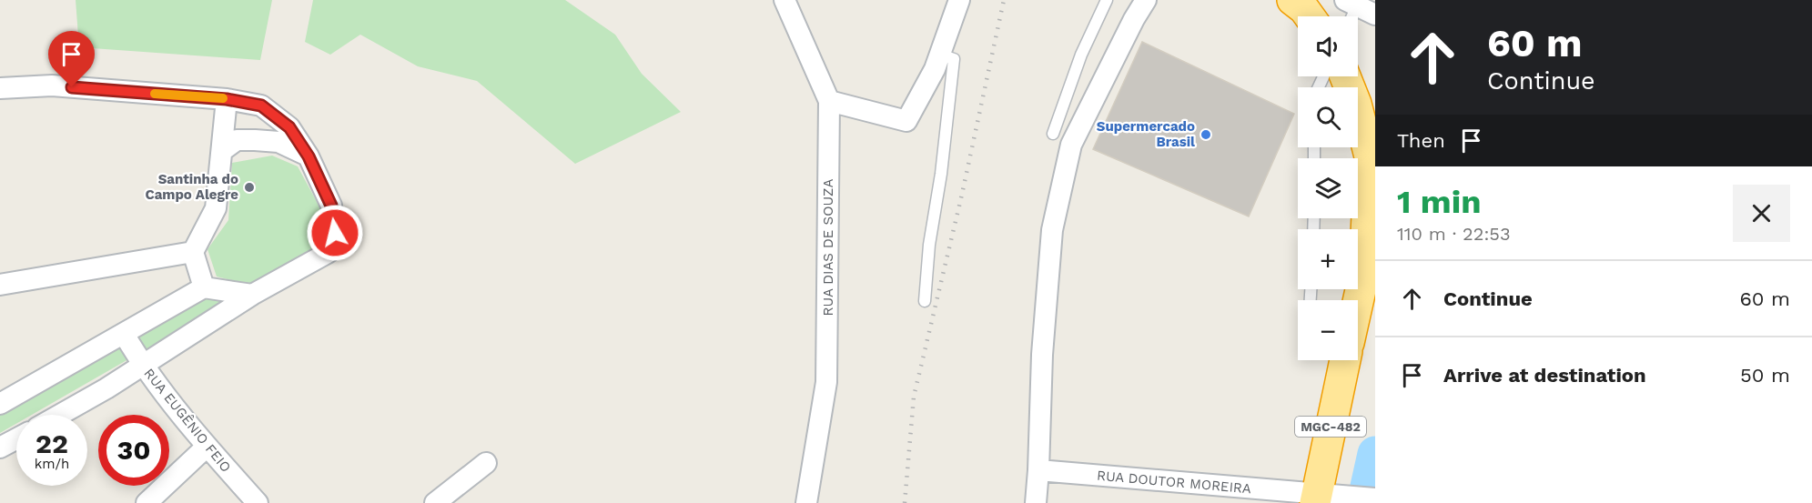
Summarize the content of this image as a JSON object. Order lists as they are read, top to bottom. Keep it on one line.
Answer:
{"streets":{"highway":["MGC-482"],"street":["RUA DIAS DE SOUZA","RUA EUGÊNIO FEIO","RUA DOUTOR MOREIRA"]},"crossings":[["MGC-482","RUA DOUTOR MOREIRA"]],"places":["Supermercado Brasil","Santinha do Campo Alegre"],"page":{"turn":["60 m","Continue"],"map_buttons":["+","−"],"then":"Then","heading":["1 min","110 m · 22:53"],"list":[{"name":"Continue","value":"60 m"},{"name":"Arrive at destination","value":"50 m"}],"speed":"22 km/h","limit":"30"}}
